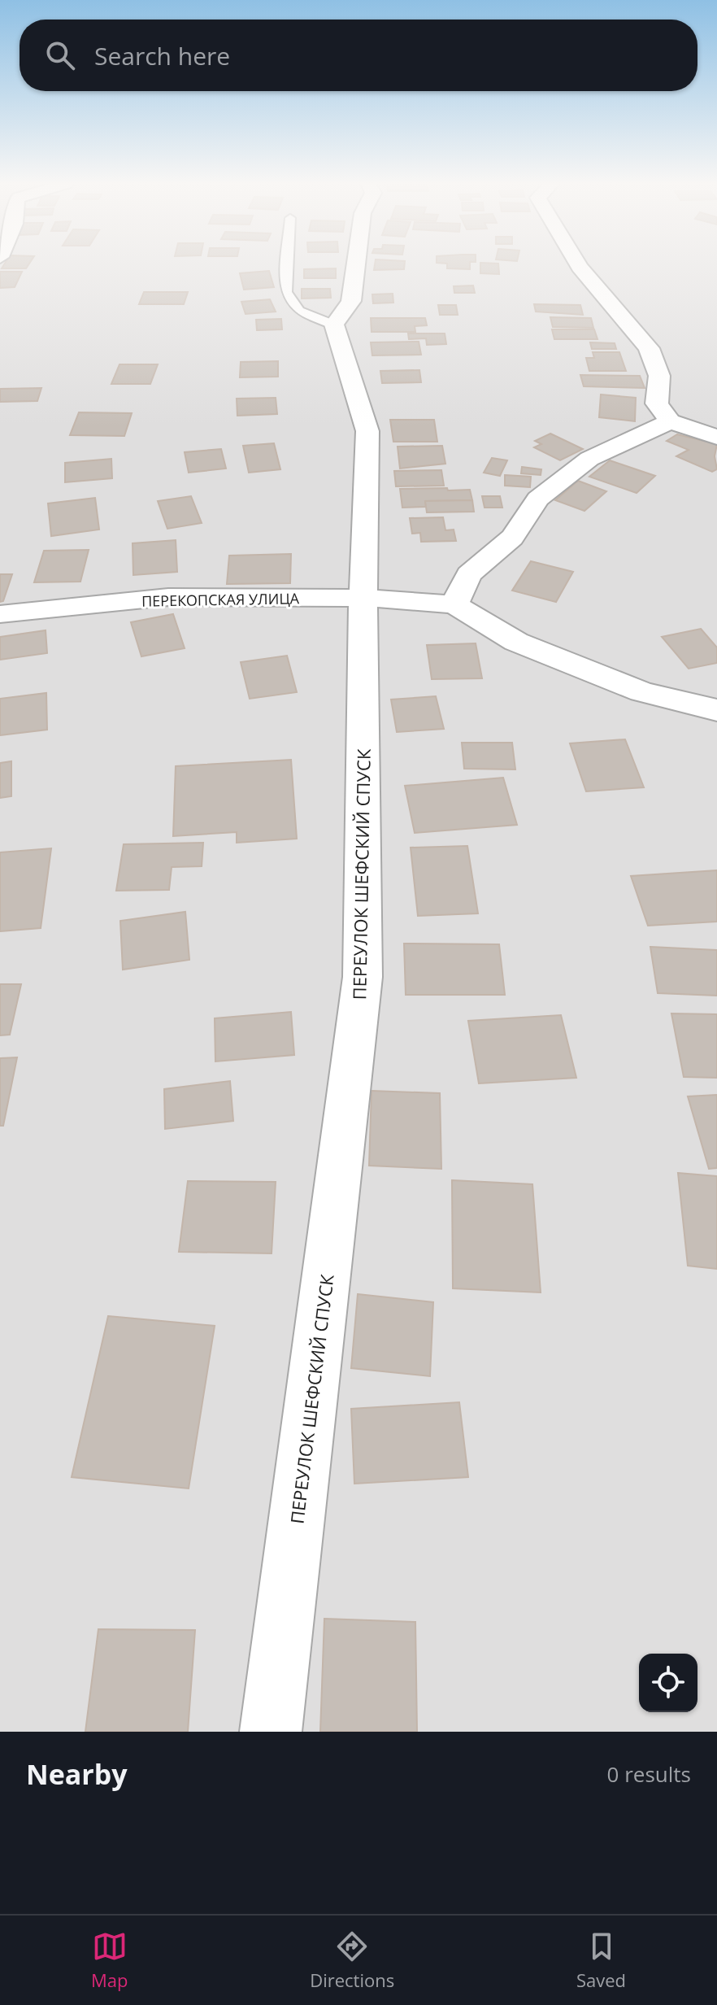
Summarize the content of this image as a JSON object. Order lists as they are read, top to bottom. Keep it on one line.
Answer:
{"streets":{"street":["ПЕРЕКОПСКАЯ УЛИЦА","ПЕРЕУЛОК ШЕФСКИЙ СПУСК"]},"crossings":[["ПЕРЕКОПСКАЯ УЛИЦА","ПЕРЕУЛОК ШЕФСКИЙ СПУСК"]],"page":{"search":"Search here","heading":["Nearby","0 results"],"nav":["Map","Directions","Saved"]}}
